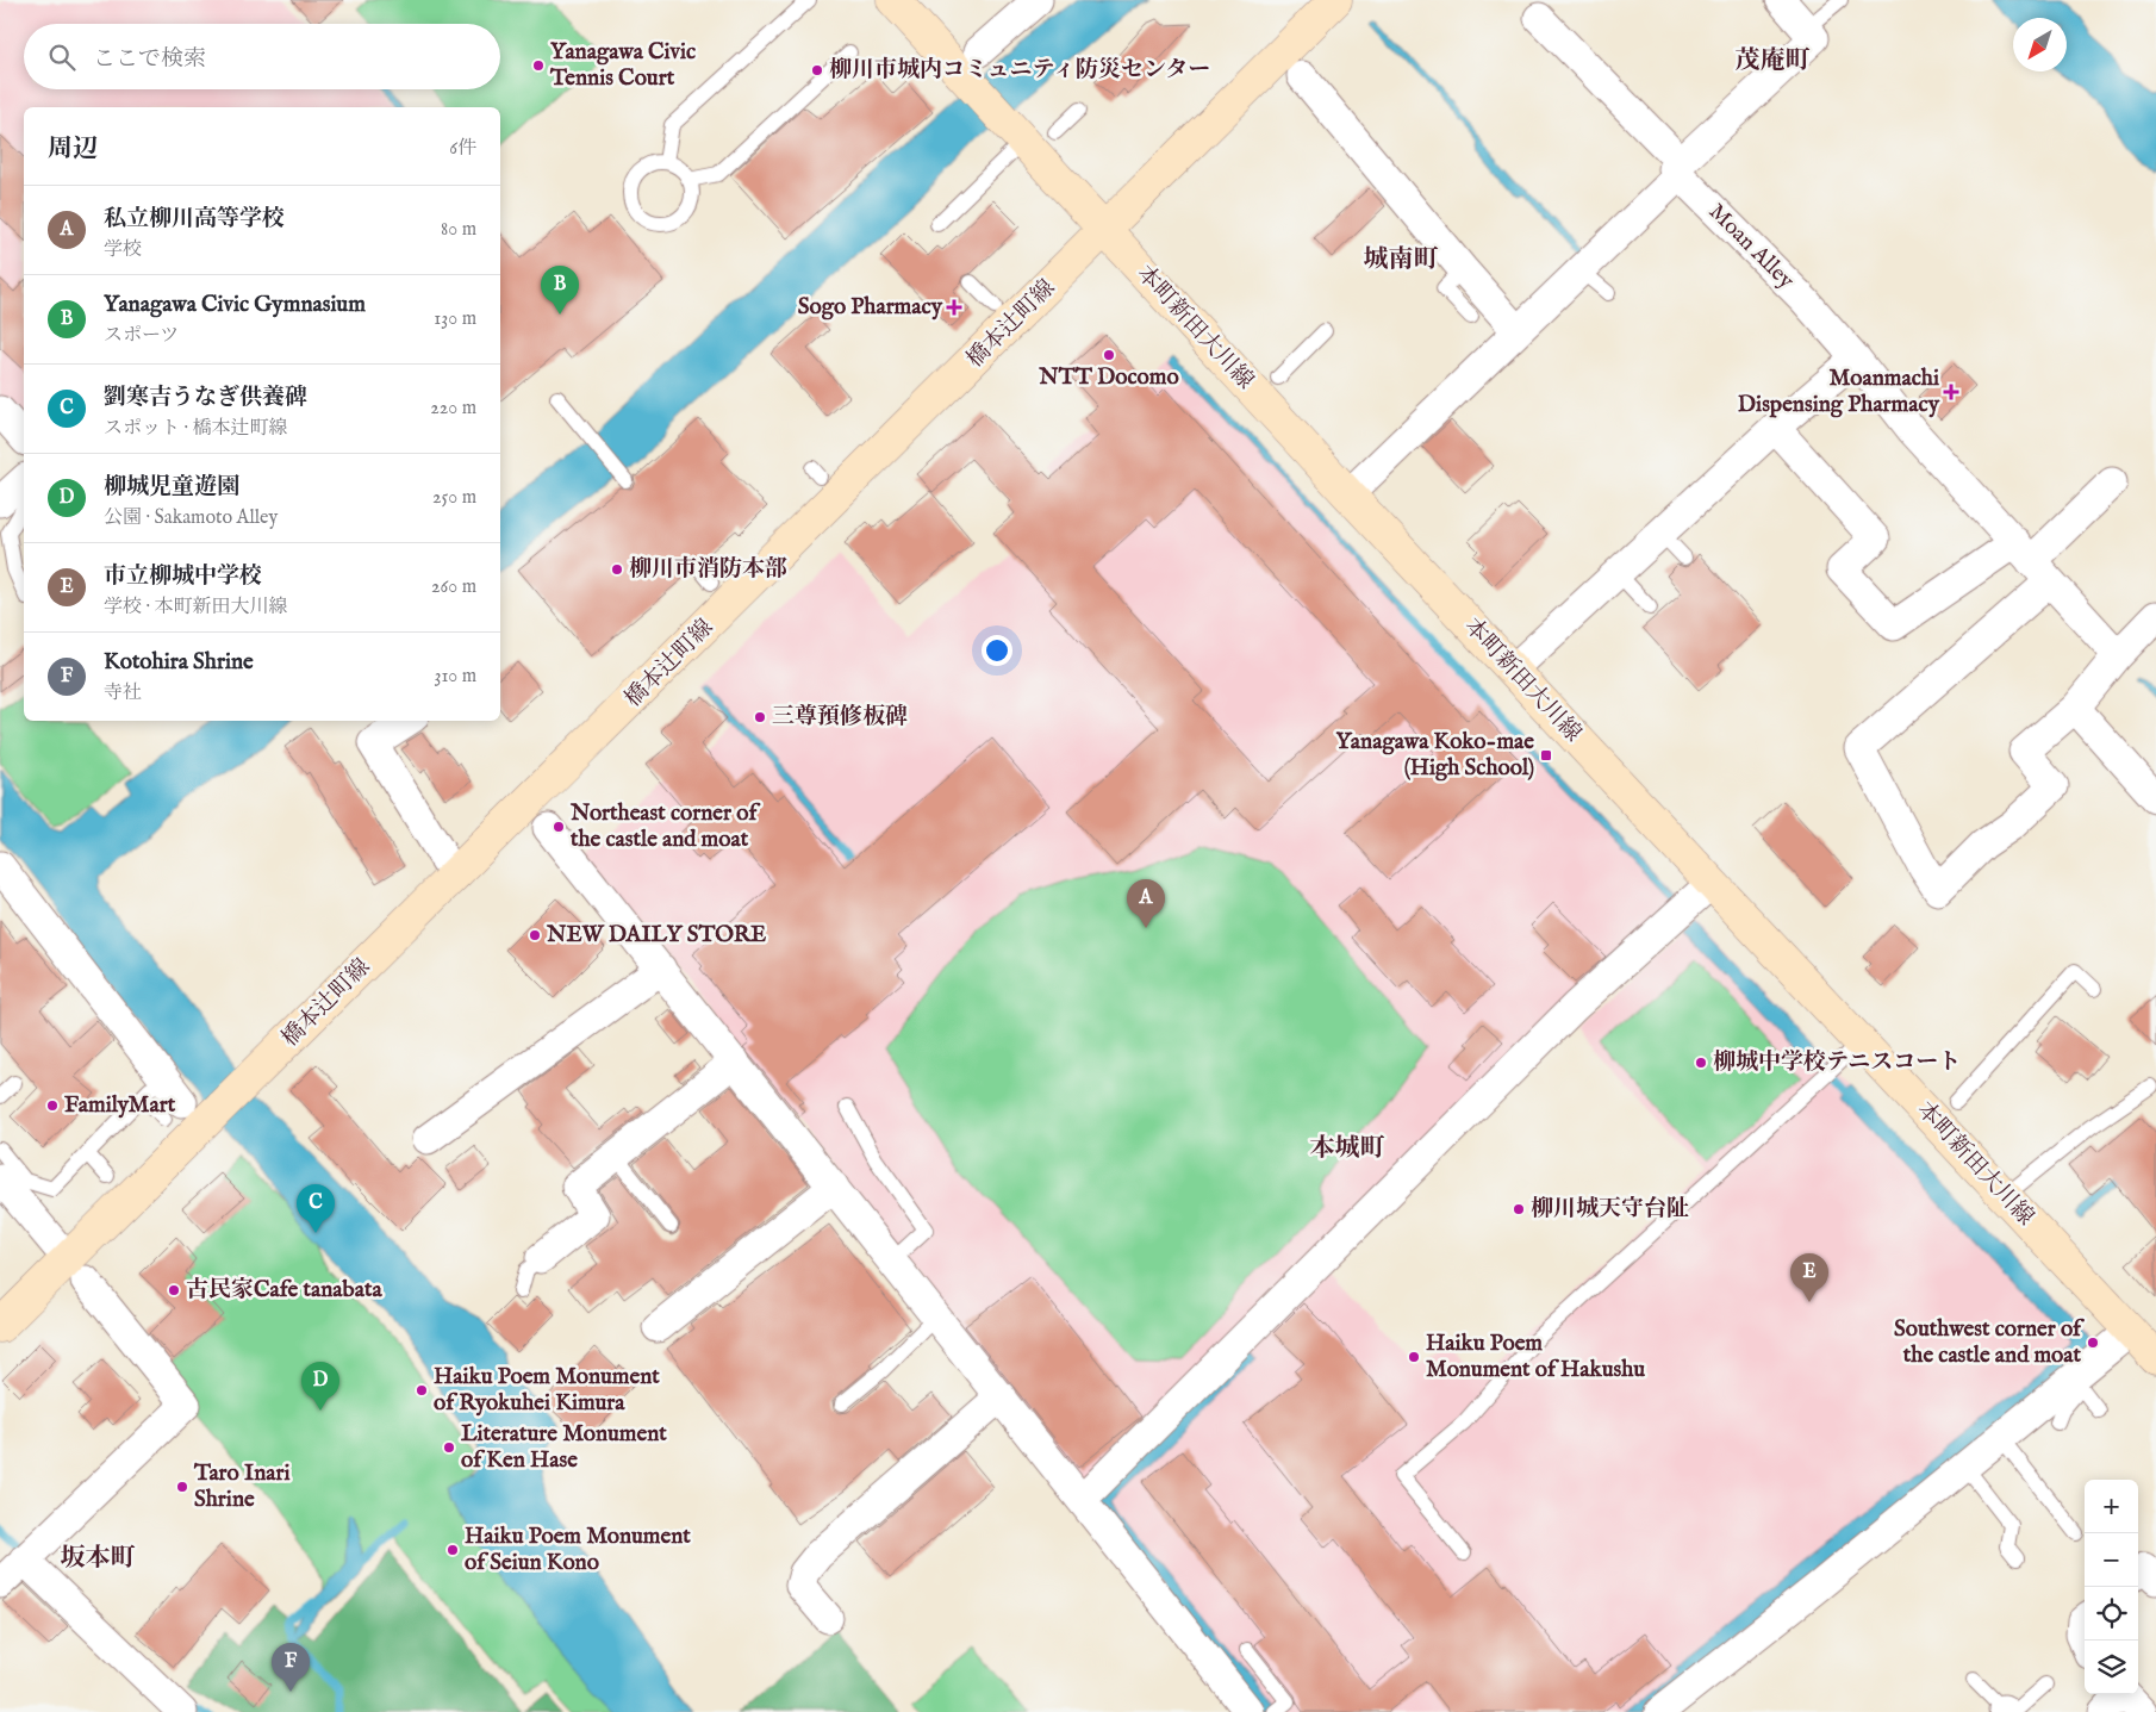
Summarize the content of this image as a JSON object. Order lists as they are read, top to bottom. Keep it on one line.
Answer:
{"streets":{"main road":["橋本辻町線","本町新田大川線"],"street":["Moan Alley"]},"crossings":[["橋本辻町線","本町新田大川線"]],"districts":["茂庵町","城南町","本城町","坂本町"],"places":{"other":["Yanagawa Civic Tennis Court","柳川市城内コミュニティ防災センター","NTT Docomo","柳川市消防本部","三尊預修板碑","Northeast corner of the castle and moat","NEW DAILY STORE","柳城中学校テニスコート","FamilyMart","柳川城天守台阯","古民家Cafe tanabata","Southwest corner of the castle and moat","Haiku Poem Monument of Hakushu","Haiku Poem Monument of Ryokuhei Kimura","Literature Monument of Ken Hase","Taro Inari Shrine","Haiku Poem Monument of Seiun Kono"],"health":["Sogo Pharmacy","Moanmachi Dispensing Pharmacy"],"transit":["Yanagawa Koko-mae (High School)"]},"north":"bottom left","page":{"search":"ここで検索","heading":["周辺","6件"],"list":[{"mark":"A","name":"私立柳川高等学校","note":"学校","value":"80 m"},{"mark":"B","name":"Yanagawa Civic Gymnasium","note":"スポーツ","value":"130 m"},{"mark":"C","name":"劉寒吉うなぎ供養碑","note":"スポット · 橋本辻町線","value":"220 m"},{"mark":"D","name":"柳城児童遊園","note":"公園 · Sakamoto Alley","value":"250 m"},{"mark":"E","name":"市立柳城中学校","note":"学校 · 本町新田大川線","value":"260 m"},{"mark":"F","name":"Kotohira Shrine","note":"寺社","value":"310 m"}],"pins":["B","A","C","E","D","F"],"map_buttons":["+","−"]}}
